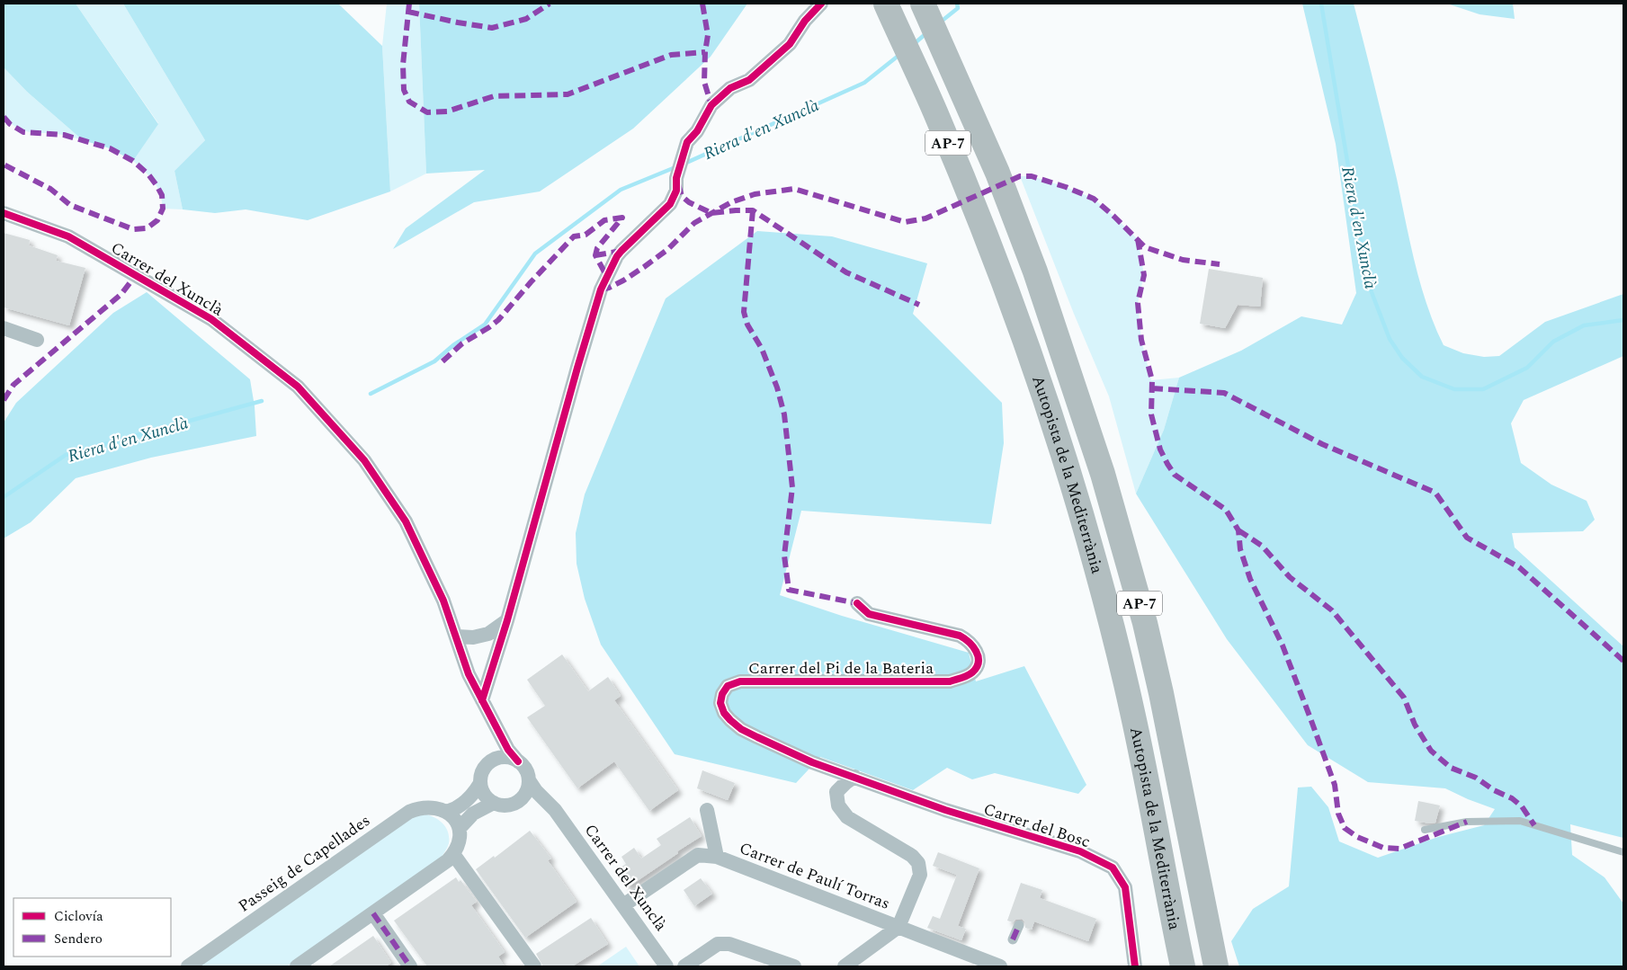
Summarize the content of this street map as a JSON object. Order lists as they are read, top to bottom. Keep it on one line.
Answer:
{"streets":{"highway":["AP-7","Autopista de la Mediterrània"],"street":["Carrer del Xunclà","Carrer del Pi de la Bateria","Carrer del Bosc","Passeig de Capellades","Carrer de Paulí Torras"]},"crossings":[["Carrer del Xunclà","Carrer de Paulí Torras"],["Carrer del Pi de la Bateria","Carrer del Bosc"]],"water":["Riera d'en Xunclà"],"legend":["Ciclovía","Sendero"]}
